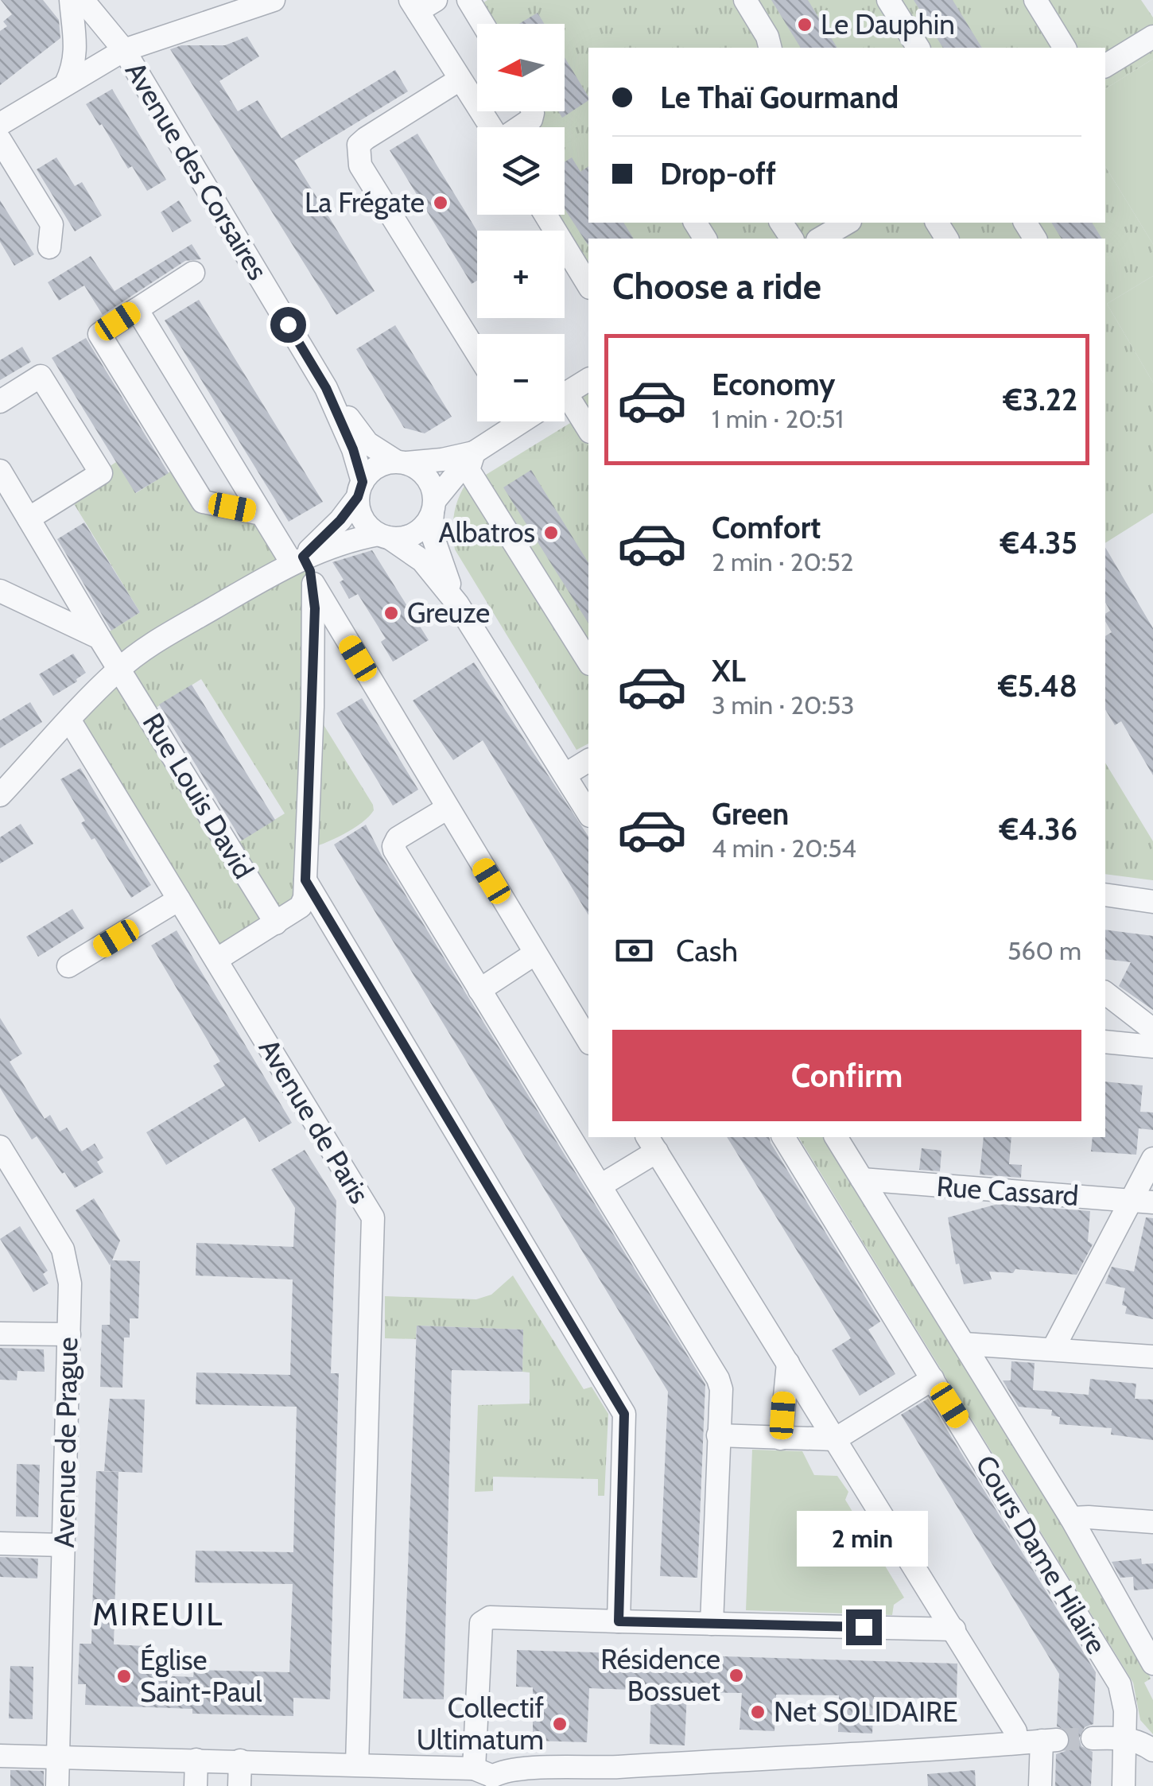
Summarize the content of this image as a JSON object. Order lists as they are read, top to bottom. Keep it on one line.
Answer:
{"streets":{"street":["Avenue des Corsaires","Rue Louis David","Avenue de Paris","Rue Cassard","Avenue de Prague","Cours Dame Hilaire"]},"crossings":[["Rue Cassard","Cours Dame Hilaire"]],"districts":["MIREUIL"],"places":["Le Dauphin","La Frégate","Albatros","Greuze","Résidence Bossuet","Église Saint-Paul","Net SOLIDAIRE","Collectif Ultimatum"],"north":"left","page":{"map_buttons":["+","−"],"banner":["Le Thaï Gourmand","Drop-off"],"heading":"Choose a ride","list":[{"name":"Economy","note":"1 min · 20:51","value":"€3.22"},{"name":"Comfort","note":"2 min · 20:52","value":"€4.35"},{"name":"XL","note":"3 min · 20:53","value":"€5.48"},{"name":"Green","note":"4 min · 20:54","value":"€4.36"}],"pay":["Cash","560 m"],"buttons":"Confirm","bubble":"2 min"}}
